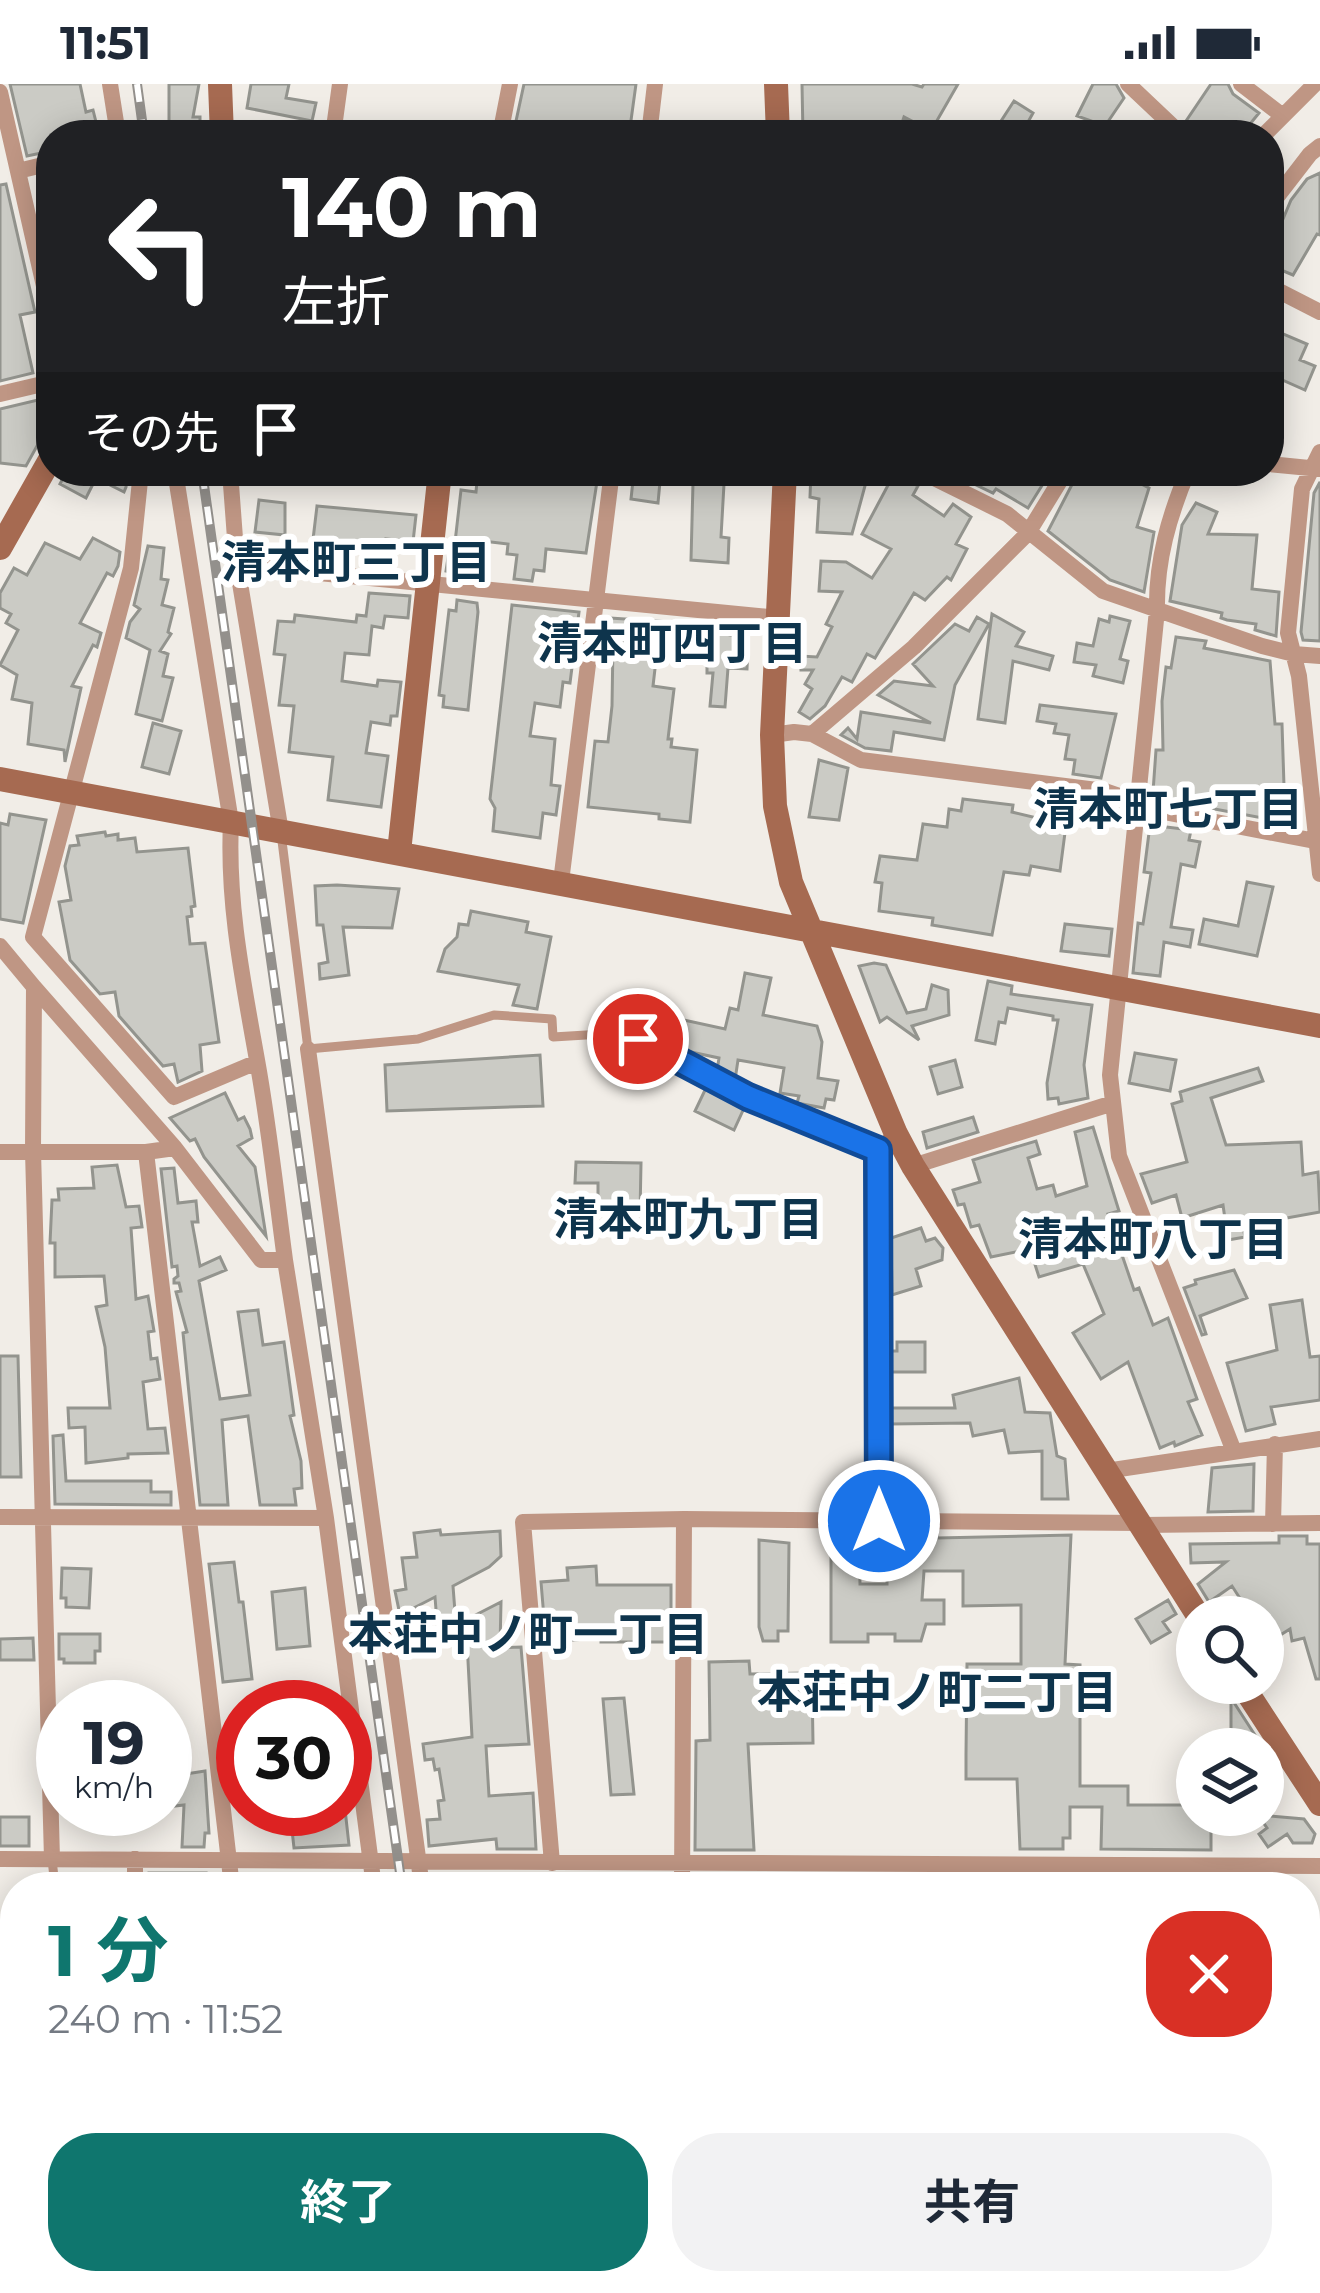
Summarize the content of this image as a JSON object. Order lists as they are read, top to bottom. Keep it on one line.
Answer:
{"districts":["清本町三丁目","清本町四丁目","清本町七丁目","清本町九丁目","清本町八丁目","本荘中ノ町一丁目","本荘中ノ町二丁目"],"page":{"status":"11:51","turn":["140 m","左折"],"then":"その先","speed":"19 km/h","limit":"30","heading":["1 分","240 m · 11:52"],"buttons":["終了","共有"]}}
